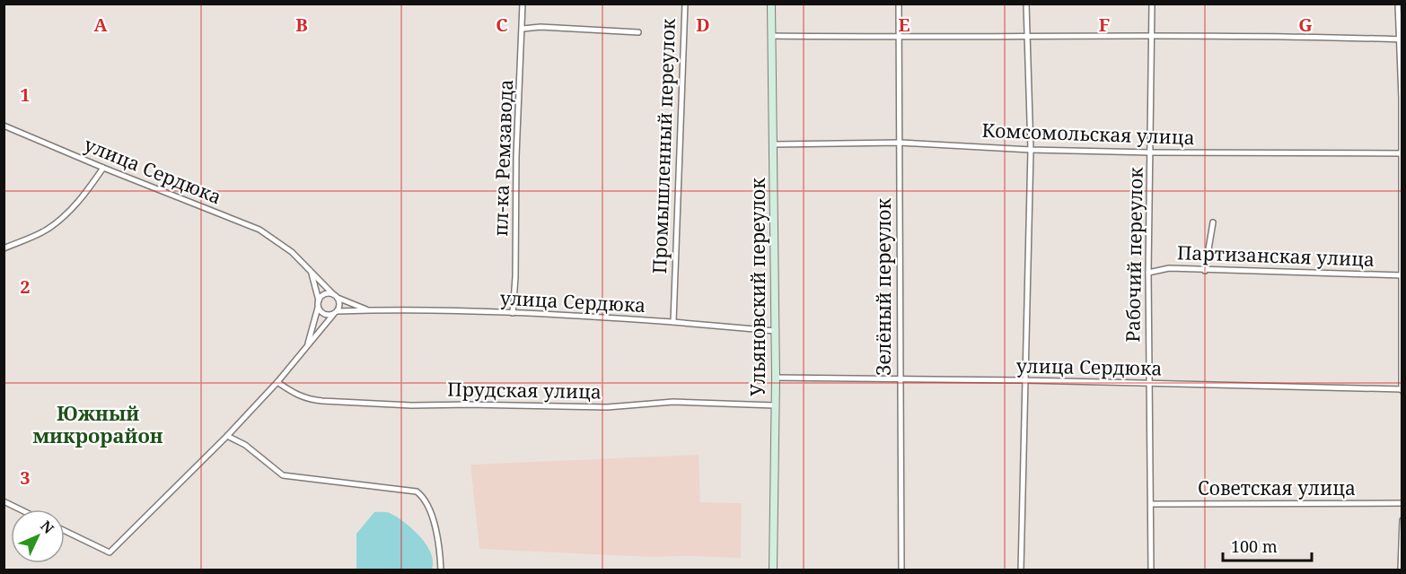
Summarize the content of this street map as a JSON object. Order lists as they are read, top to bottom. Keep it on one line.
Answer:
{"streets":{"main road":["Ульяновский переулок"],"street":["Комсомольская улица","Промышленный переулок","пл-ка Ремзавода","улица Сердюка","Рабочий переулок","Партизанская улица","Зелёный переулок","Прудская улица","Советская улица"]},"crossings":[["Комсомольская улица","Рабочий переулок"],["Комсомольская улица","Ульяновский переулок"],["Комсомольская улица","Зелёный переулок"],["Промышленный переулок","улица Сердюка"],["пл-ка Ремзавода","улица Сердюка"],["улица Сердюка","Рабочий переулок"],["улица Сердюка","Ульяновский переулок"],["улица Сердюка","Зелёный переулок"],["Рабочий переулок","Партизанская улица"],["Рабочий переулок","Советская улица"],["Ульяновский переулок","Прудская улица"]],"districts":["Южный микрорайон"],"scale_bar":"100 m","north":"top right","grid":{"columns":["A","B","C","D","E","F","G"],"rows":["1","2","3"]}}
